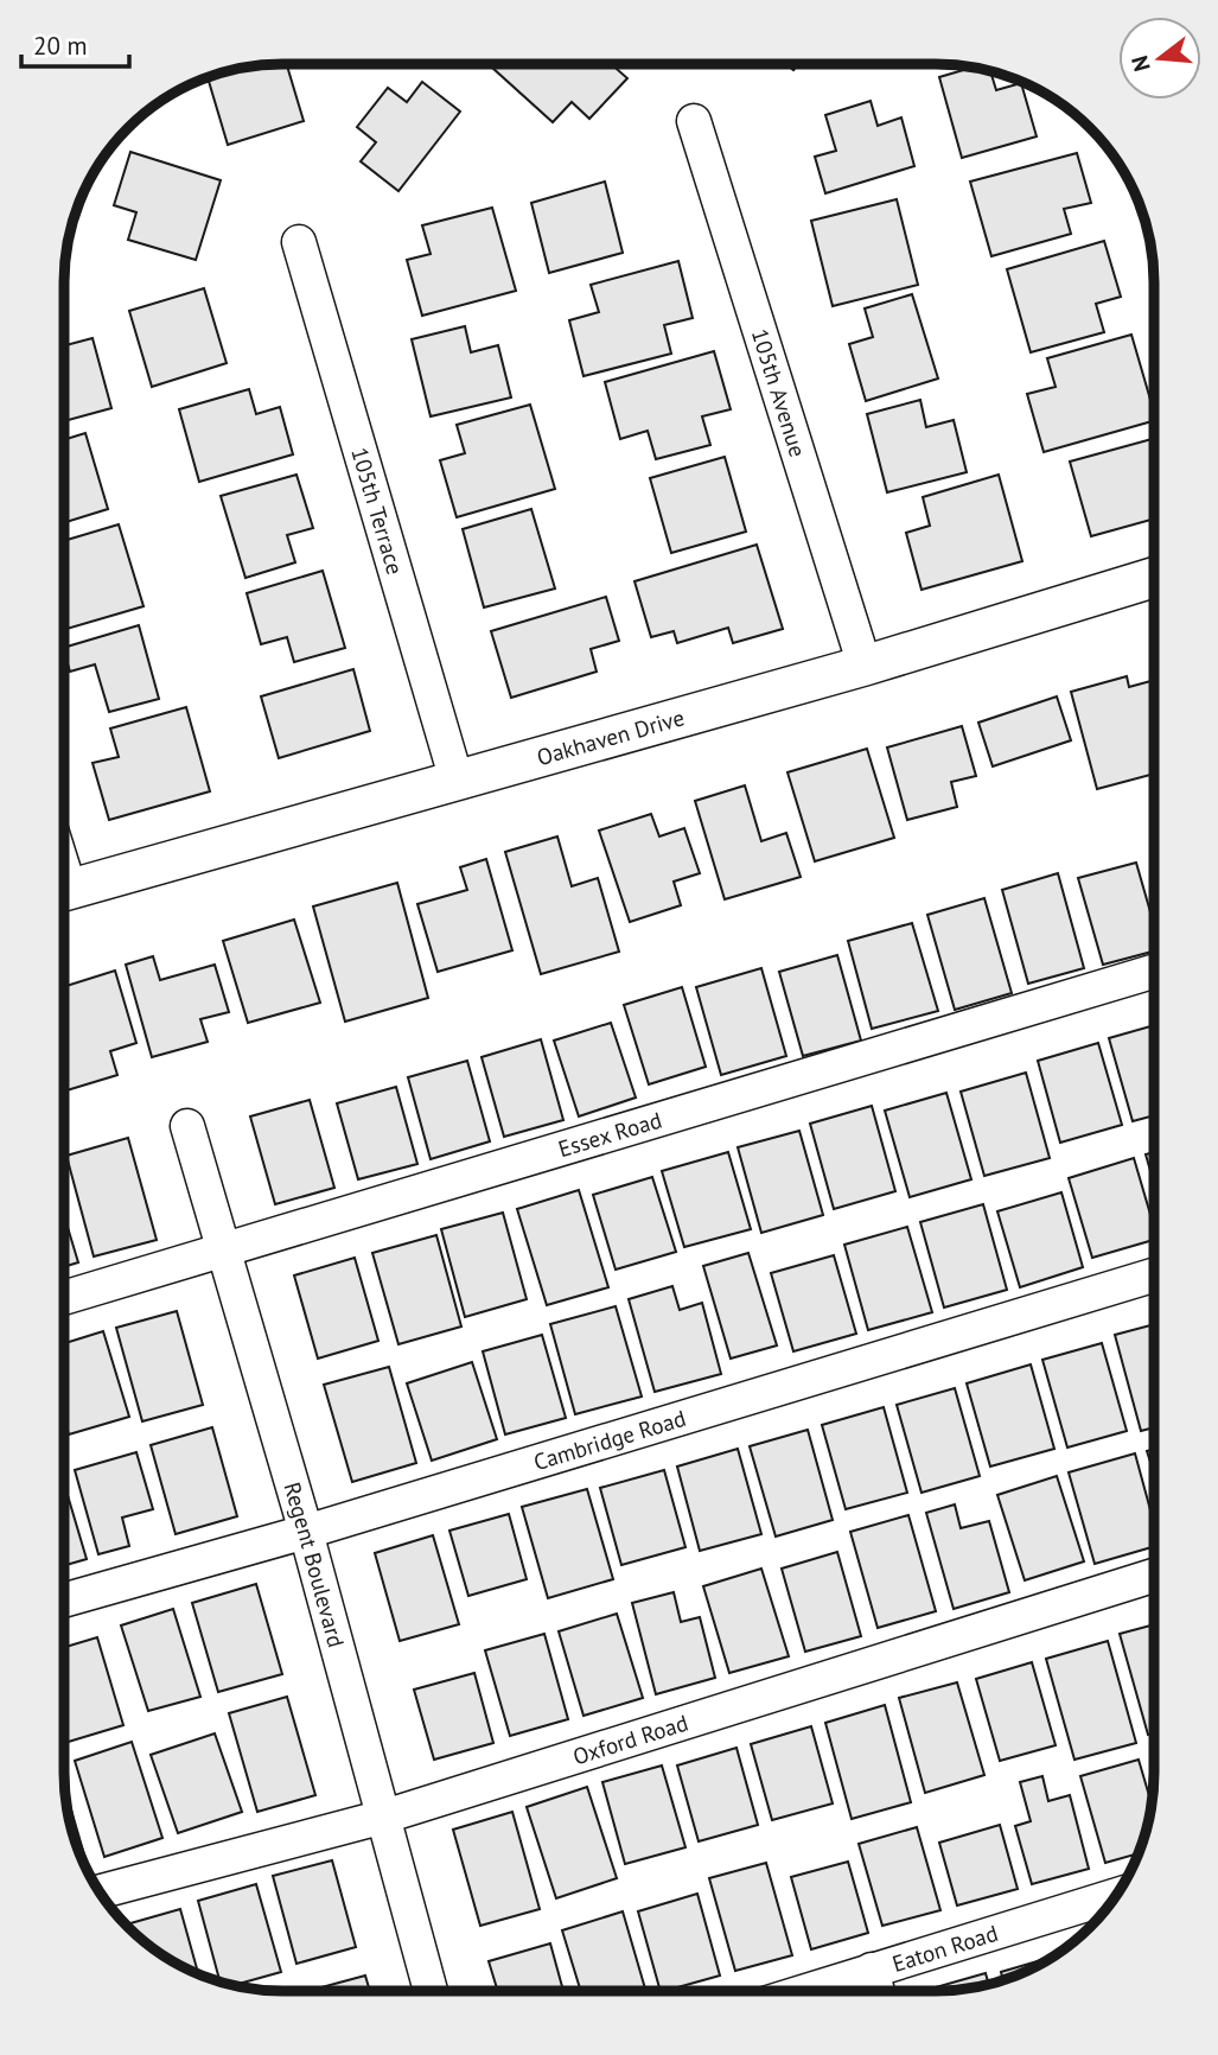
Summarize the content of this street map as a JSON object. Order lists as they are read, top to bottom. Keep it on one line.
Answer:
{"streets":{"street":["105th Avenue","105th Terrace","Oakhaven Drive","Essex Road","Cambridge Road","Regent Boulevard","Oxford Road","Eaton Road"]},"crossings":[["105th Avenue","Oakhaven Drive"],["105th Terrace","Oakhaven Drive"],["Essex Road","Regent Boulevard"],["Cambridge Road","Regent Boulevard"],["Regent Boulevard","Oxford Road"]],"scale_bar":"20 m","north":"left"}
